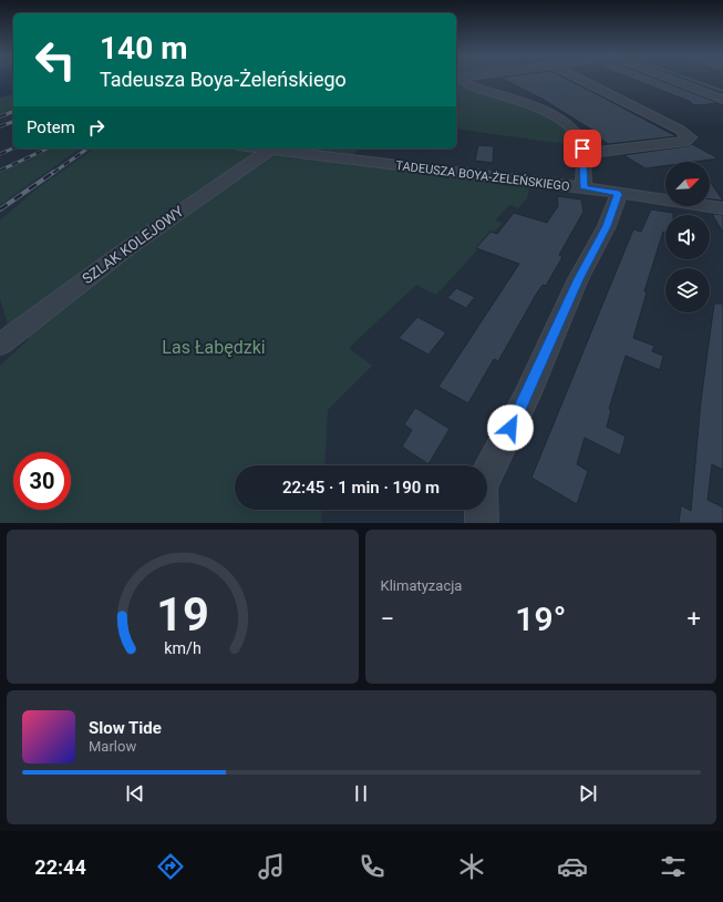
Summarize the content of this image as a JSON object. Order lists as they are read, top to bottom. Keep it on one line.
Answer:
{"streets":{"street":["TADEUSZA BOYA-ŻELEŃSKIEGO","SZLAK KOLEJOWY"]},"crossings":[["TADEUSZA BOYA-ŻELEŃSKIEGO","SZLAK KOLEJOWY"]],"parks":["Las Łabędzki"],"north":"top right","page":{"turn":["140 m","Tadeusza Boya-Żeleńskiego"],"then":"Potem","limit":"30","trip":"22:45 · 1 min · 190 m","tile":"Klimatyzacja","heat":["−","19°","+"],"song":["Slow Tide","Marlow"],"tabs":"22:44","gauge":["19","km/h"]}}
